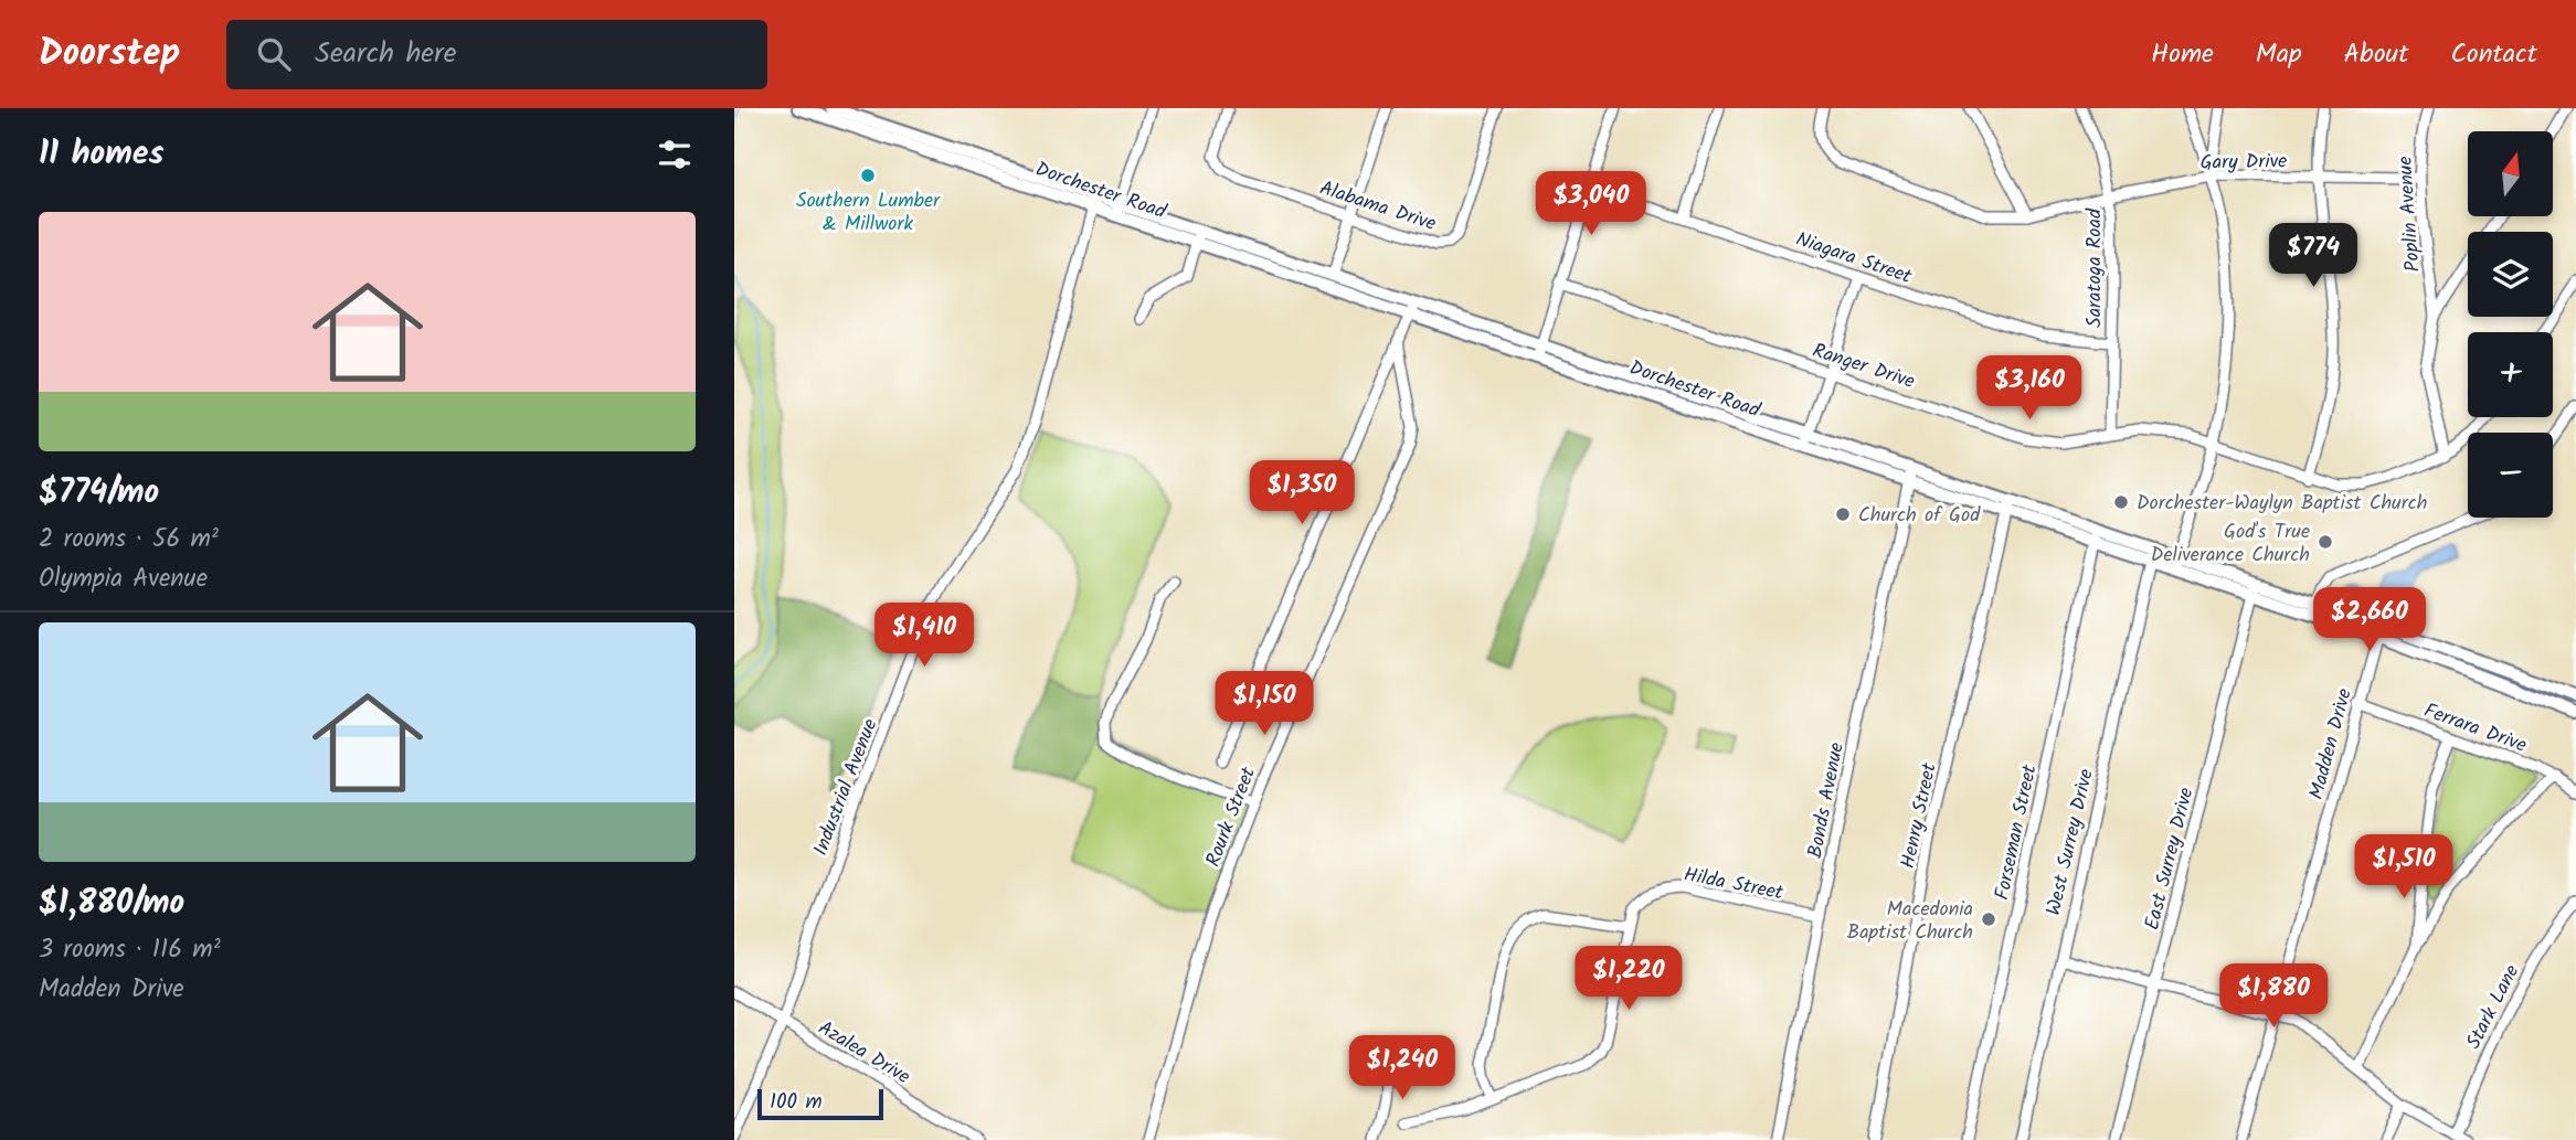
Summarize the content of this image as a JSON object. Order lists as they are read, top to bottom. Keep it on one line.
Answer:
{"streets":{"main road":["Dorchester Road"],"street":["Gary Drive","Alabama Drive","Poplin Avenue","Niagara Street","Saratoga Road","Ranger Drive","Ferrara Drive","Madden Drive","Industrial Avenue","Bonds Avenue","Henry Street","Rourk Street","Forseman Street","West Surrey Drive","East Surrey Drive","Hilda Street","Stark Lane","Azalea Drive"]},"crossings":[["Gary Drive","Poplin Avenue"],["Gary Drive","Saratoga Road"],["Dorchester Road","Madden Drive"],["Dorchester Road","Industrial Avenue"],["Dorchester Road","Bonds Avenue"],["Dorchester Road","Henry Street"],["Dorchester Road","Forseman Street"],["Dorchester Road","West Surrey Drive"],["Dorchester Road","East Surrey Drive"],["Niagara Street","Saratoga Road"],["Saratoga Road","Ranger Drive"],["Ferrara Drive","Madden Drive"],["Industrial Avenue","Azalea Drive"],["Bonds Avenue","Hilda Street"]],"places":["Southern Lumber & Millwork","Dorchester-Waylyn Baptist Church","Church of God","God's True Deliverance Church","Macedonia Baptist Church"],"scale_bar":"100 m","north":"top","page":{"header":"Doorstep","search":"Search here","nav":["Home","Map","About","Contact"],"heading":"11 homes","map_buttons":["+","−"],"price":["$3,040","$774","$3,160","$1,350","$2,660","$1,410","$1,150","$1,510","$1,220","$1,880","$1,240"],"list":[{"name":"$774/mo","note":"2 rooms · 56 m² · Olympia Avenue"},{"name":"$1,880/mo","note":"3 rooms · 116 m² · Madden Drive"}],"scale":"100 m"}}
